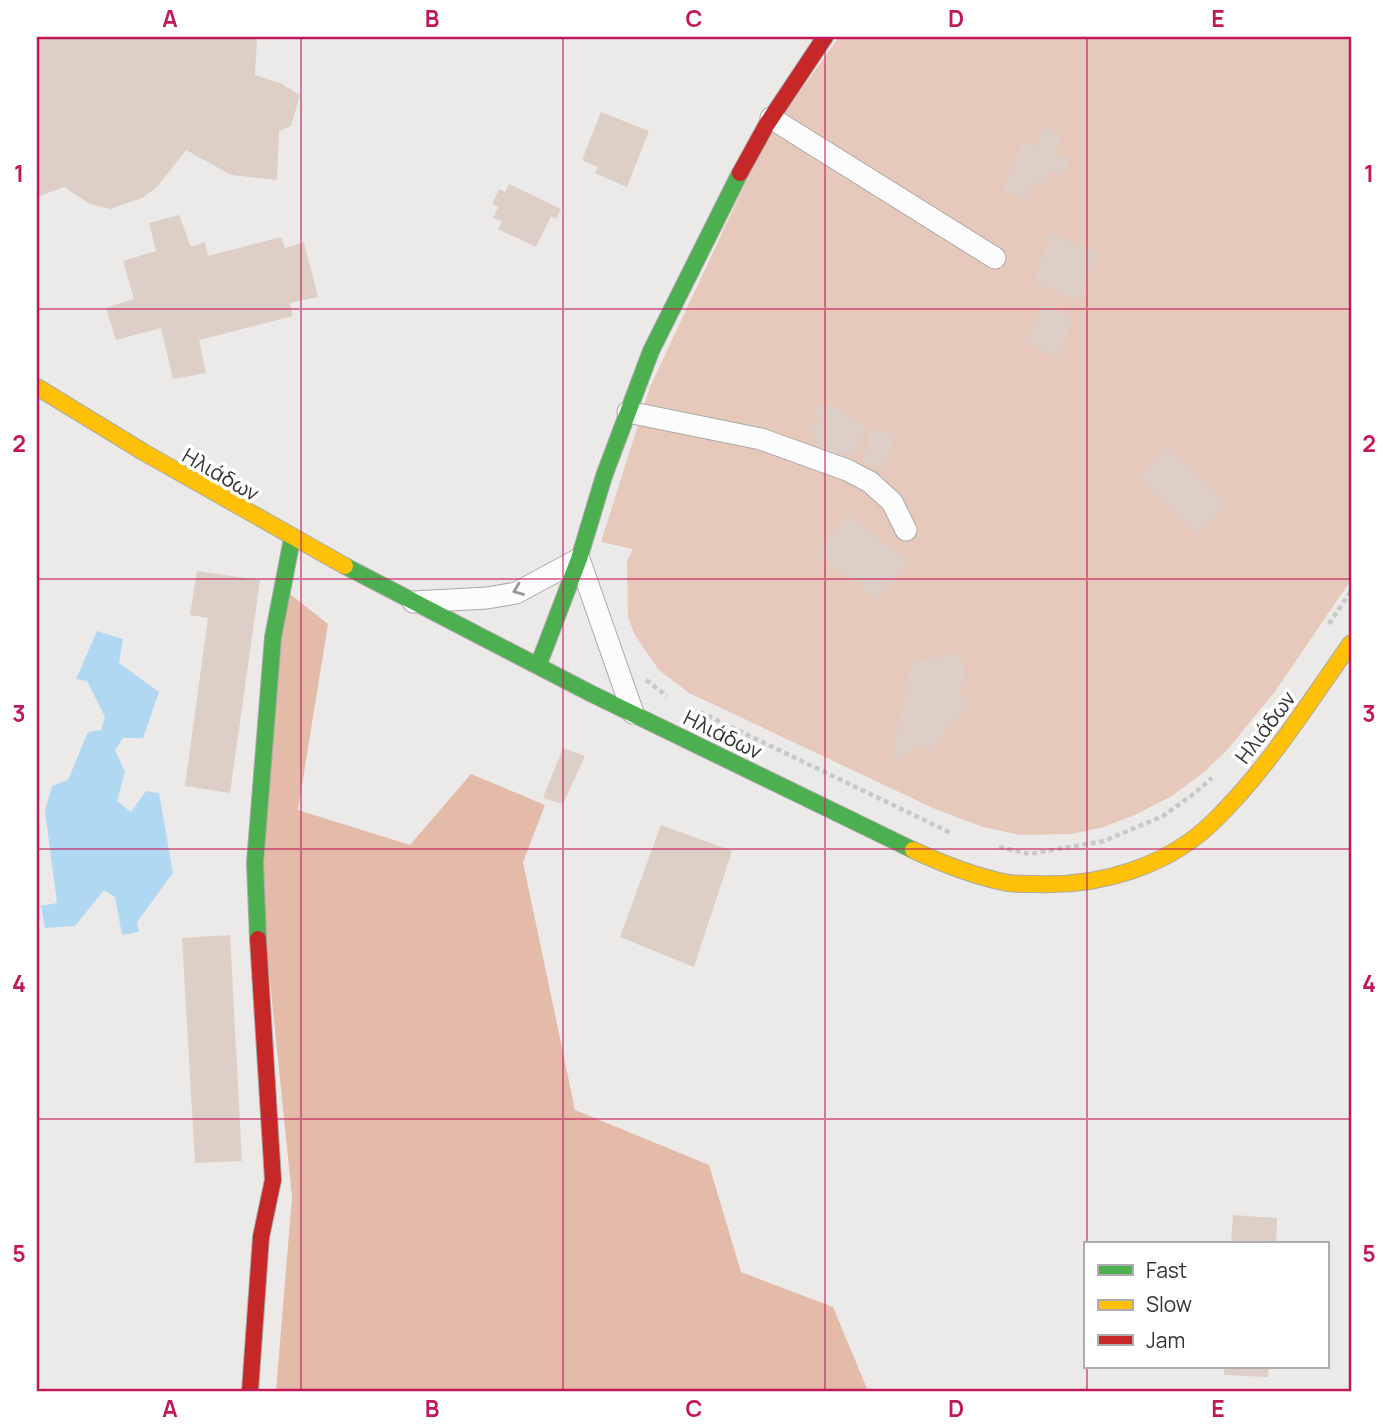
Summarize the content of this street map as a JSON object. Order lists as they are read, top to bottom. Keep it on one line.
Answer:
{"streets":{"street":["Ηλιάδων"]},"legend":["Fast","Slow","Jam"],"grid":{"columns":["A","B","C","D","E"],"rows":["1","2","3","4","5"]}}
